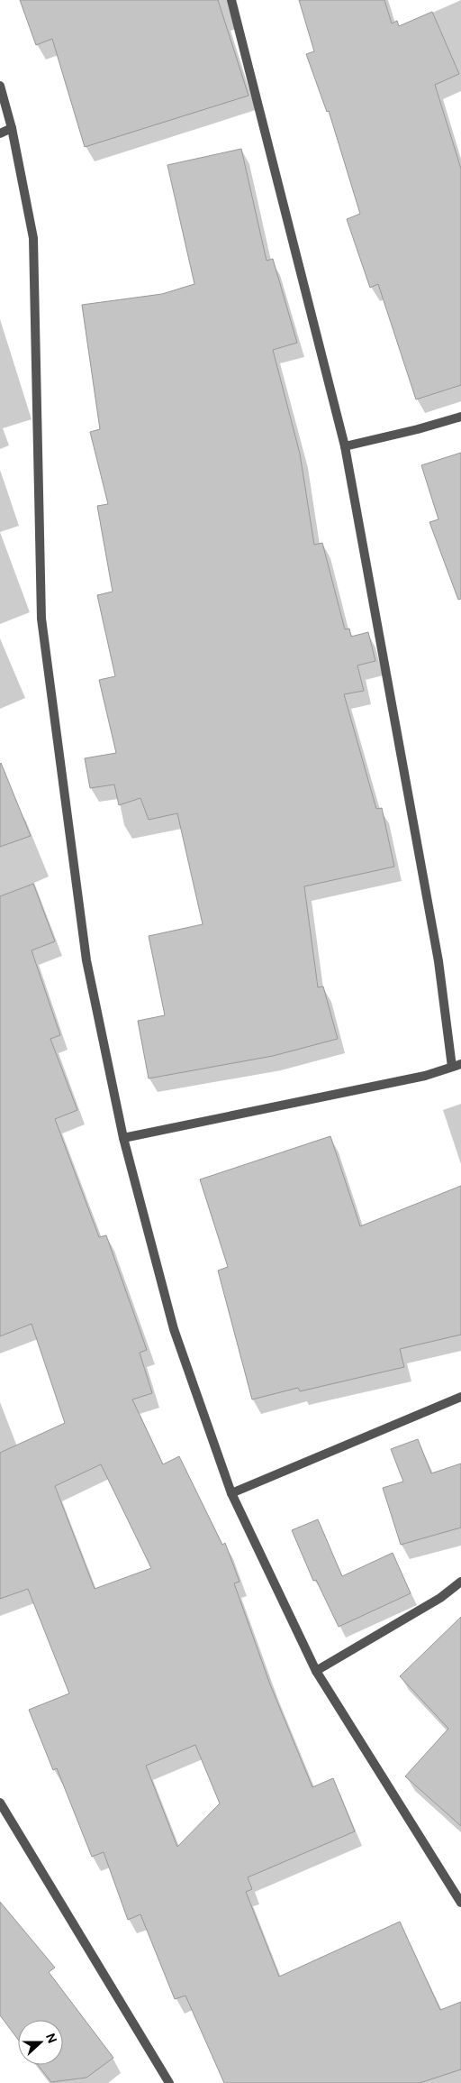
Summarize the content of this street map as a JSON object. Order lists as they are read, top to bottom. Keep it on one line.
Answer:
{"north":"right"}
